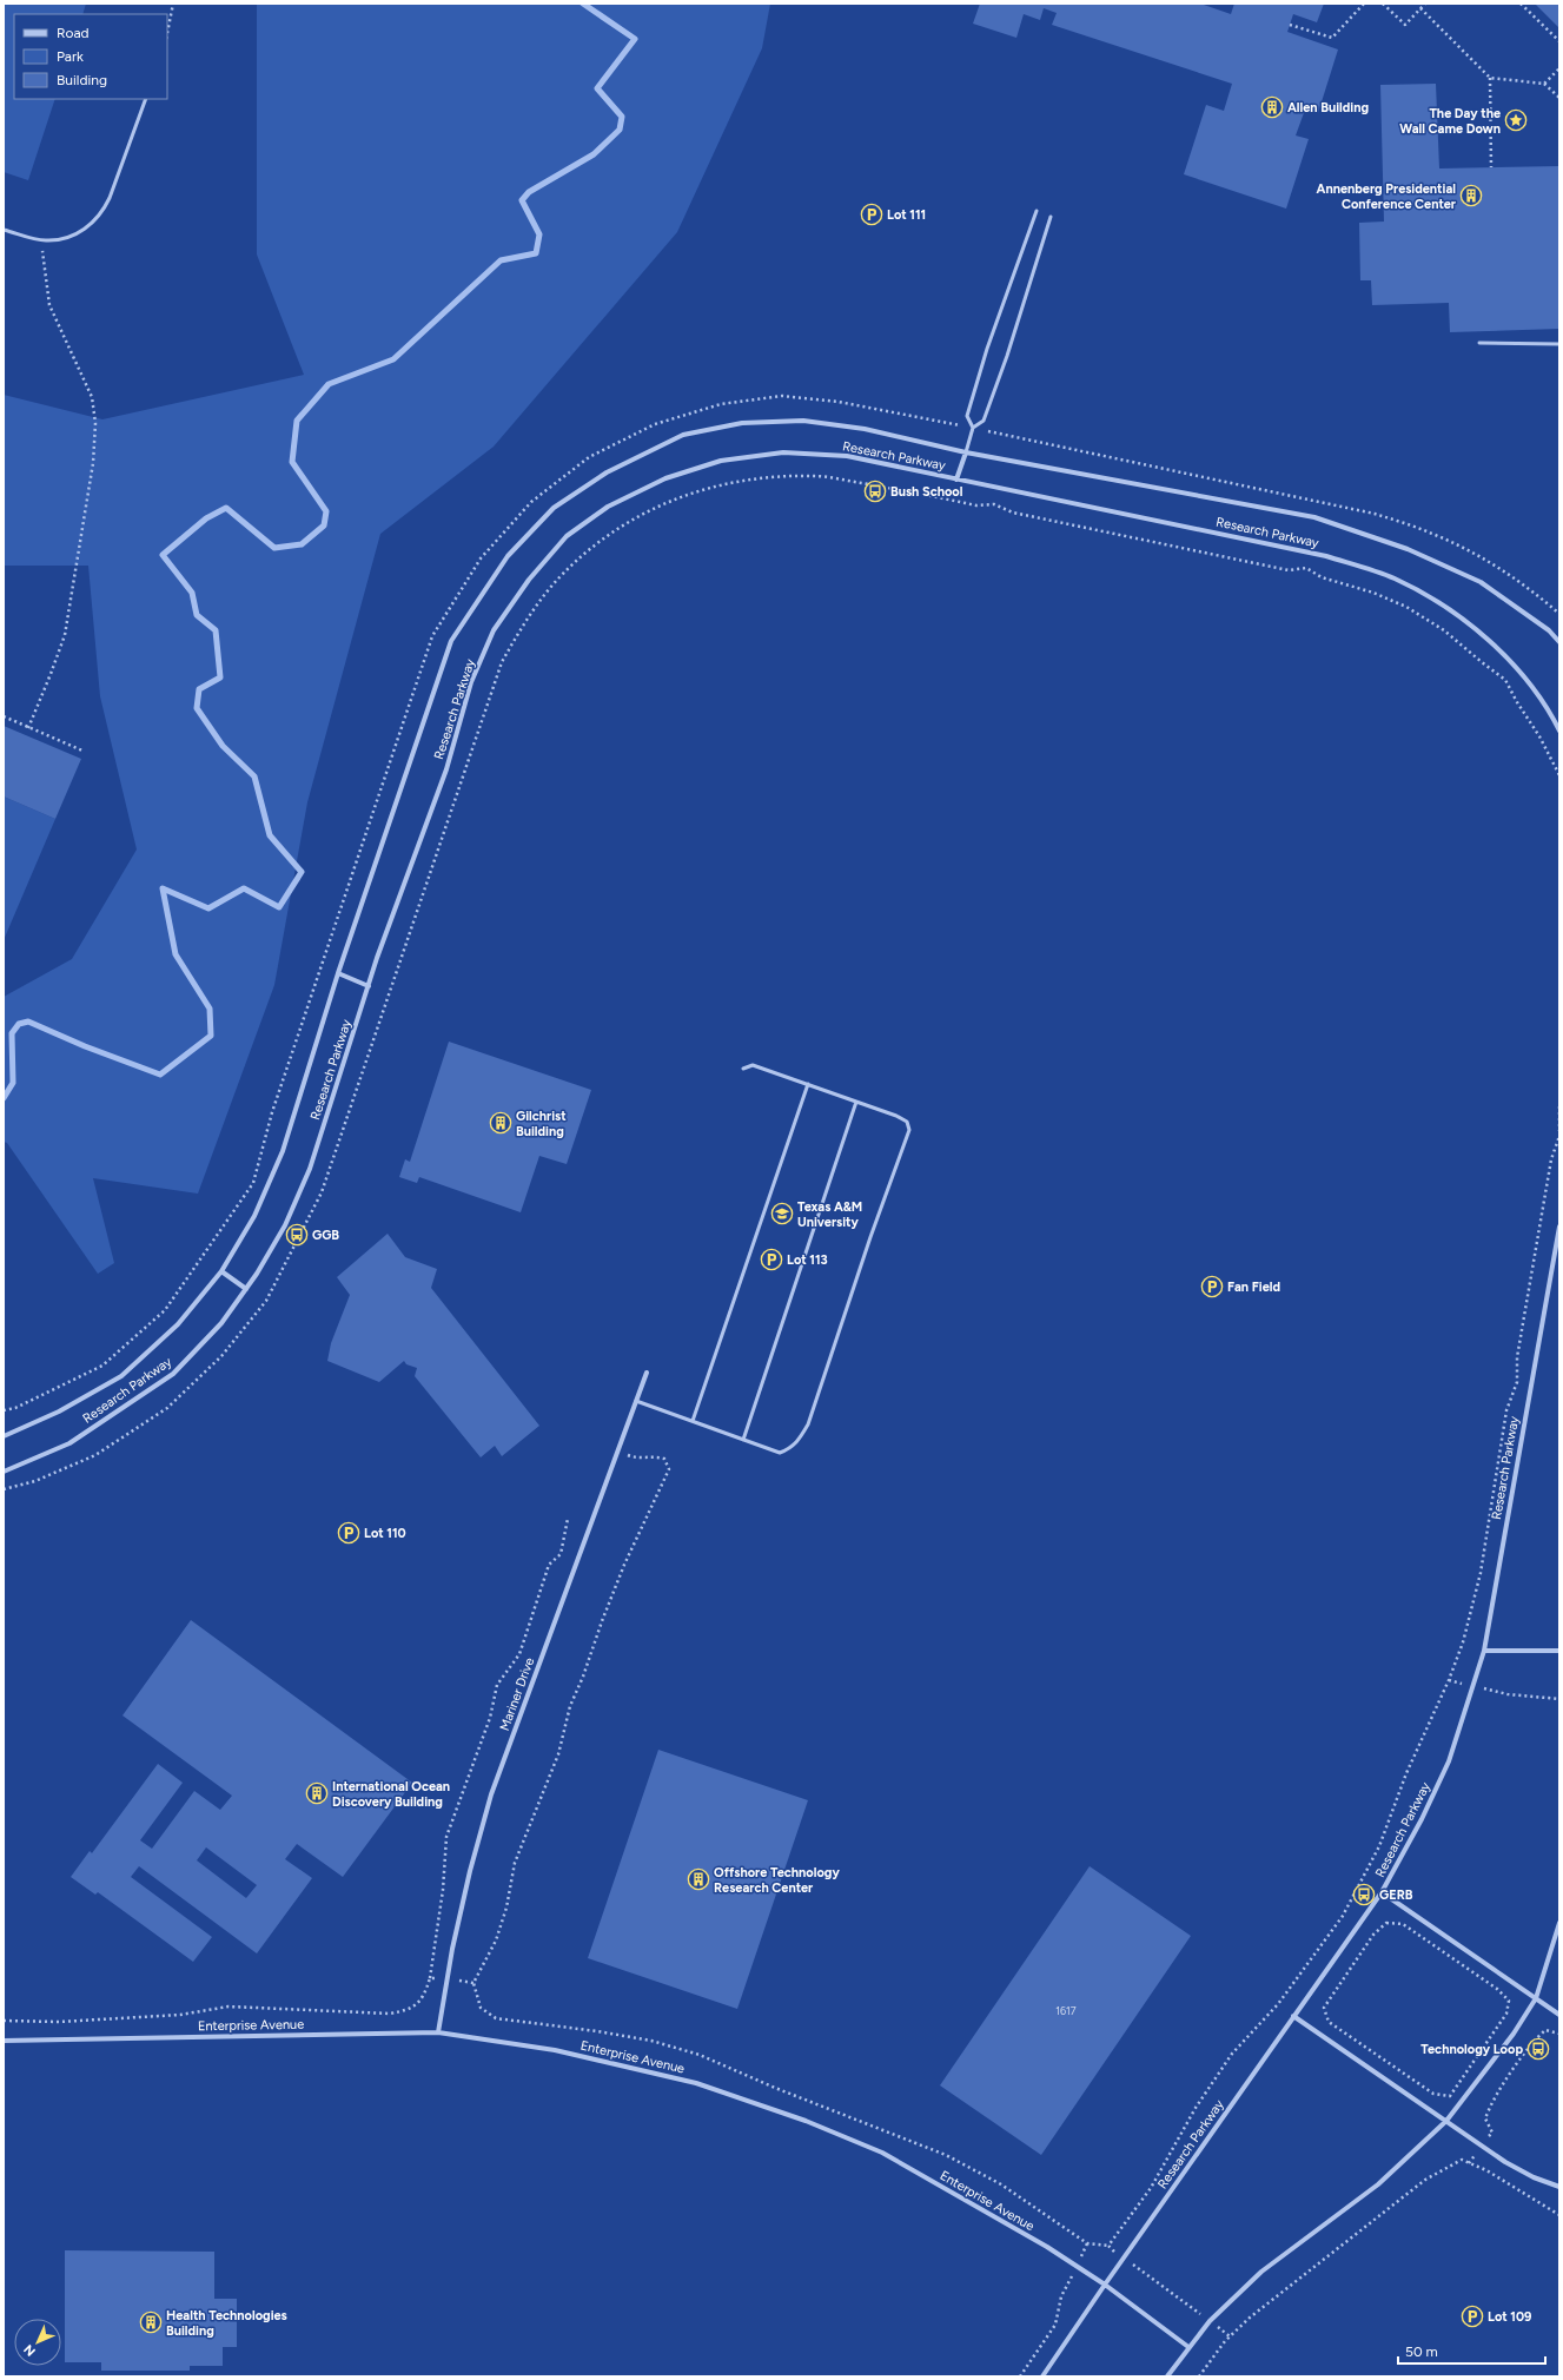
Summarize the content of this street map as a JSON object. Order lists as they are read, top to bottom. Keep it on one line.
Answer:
{"streets":{"street":["Research Parkway","Mariner Drive","Enterprise Avenue"]},"crossings":[["Research Parkway","Enterprise Avenue"],["Mariner Drive","Enterprise Avenue"]],"places":{"building":["Allen Building","Annenberg Presidential Conference Center","Gilchrist Building","International Ocean Discovery Building","Offshore Technology Research Center","Health Technologies Building"],"place":["The Day the Wall Came Down"],"parking":["Lot 111","Lot 113","Fan Field","Lot 110","Lot 109"],"bus stop":["Bush School","GGB","GERB","Technology Loop"],"school or university":["Texas A&M University"]},"house_numbers":["1617"],"legend":["Road","Park","Building"],"scale_bar":"50 m","north":"bottom left"}
